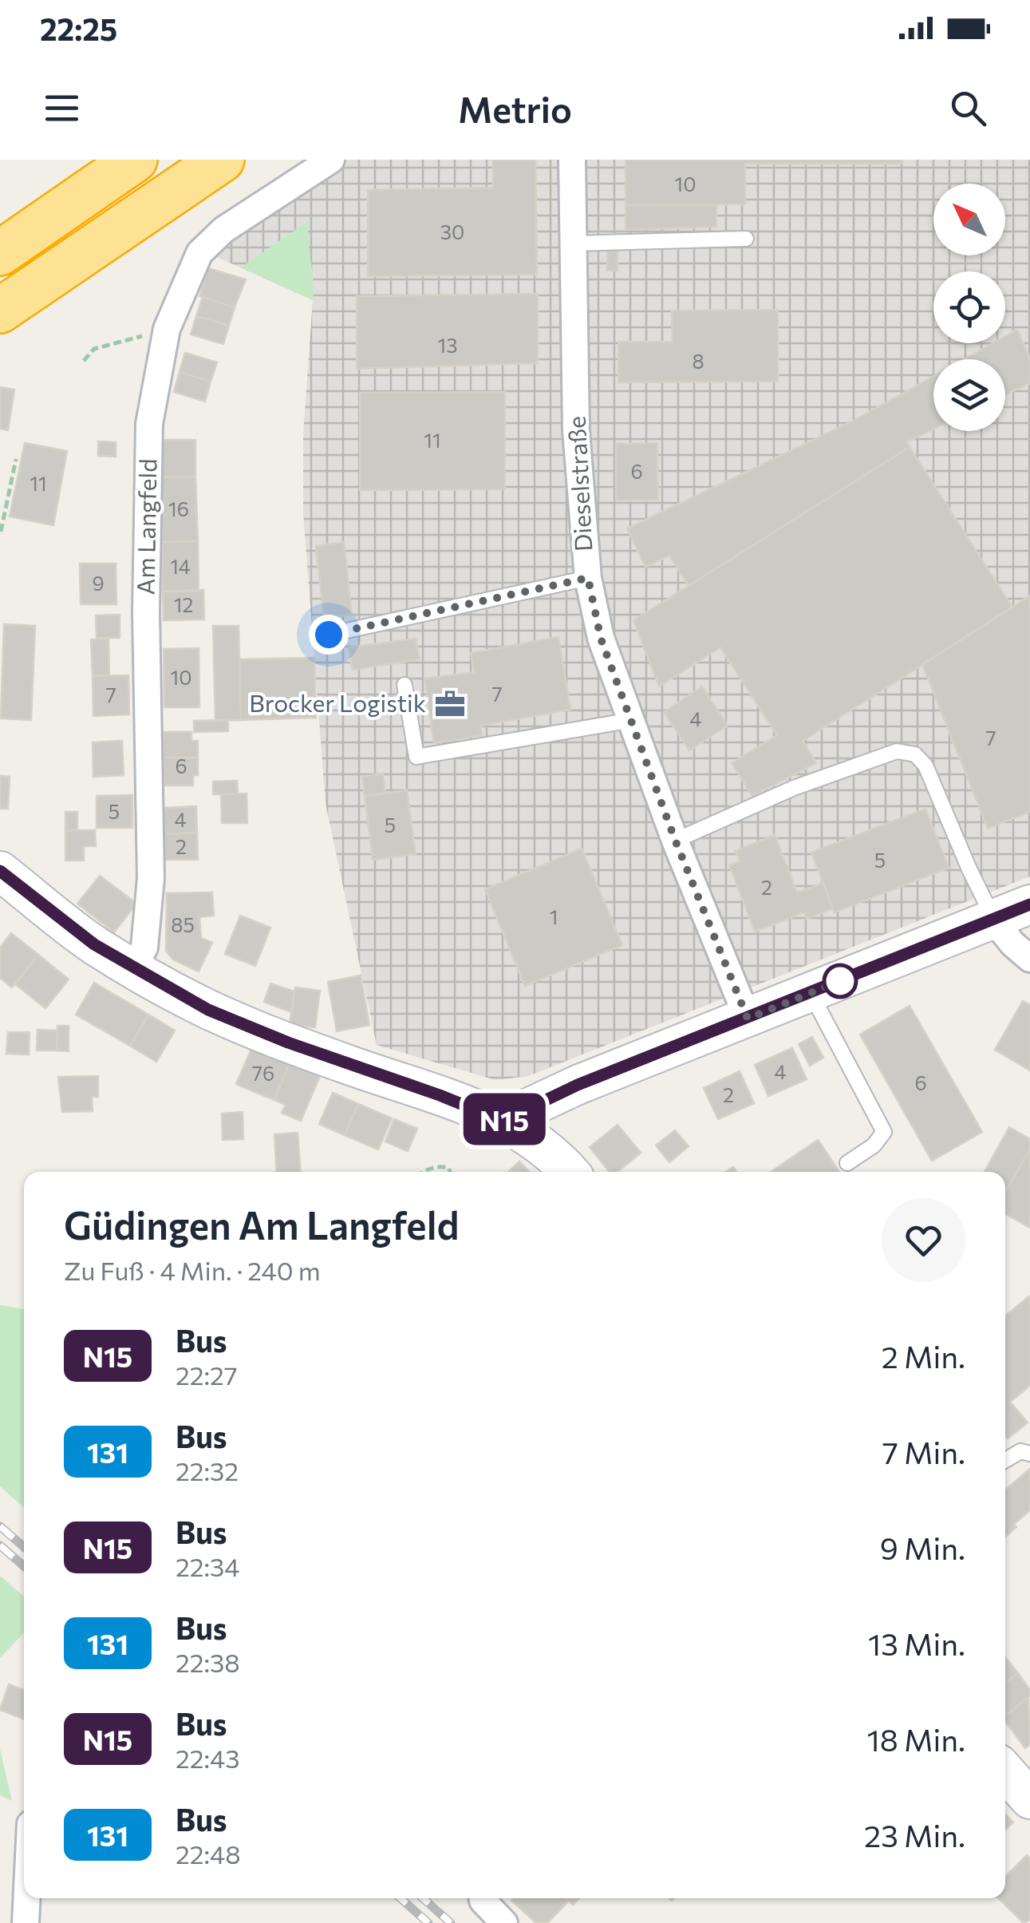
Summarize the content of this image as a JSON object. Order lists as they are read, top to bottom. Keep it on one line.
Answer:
{"streets":{"street":["Dieselstraße","Am Langfeld"]},"places":{"office":["Brocker Logistik"]},"lines":["bus line N15"],"house_numbers":["10","30","13","8","11","6","11","16","14","9","12","10","7","7","4","7","6","5","4","5","2","5","2","1","85","4","76","6","2"],"north":"top left","page":{"status":"22:25","header":"Metrio","on_map":"N15","heading":["Güdingen Am Langfeld","Zu Fuß · 4 Min. · 240 m"],"list":[{"mark":"N15","name":"Bus","note":"22:27","value":"2 Min."},{"mark":"131","name":"Bus","note":"22:32","value":"7 Min."},{"mark":"N15","name":"Bus","note":"22:34","value":"9 Min."},{"mark":"131","name":"Bus","note":"22:38","value":"13 Min."},{"mark":"N15","name":"Bus","note":"22:43","value":"18 Min."},{"mark":"131","name":"Bus","note":"22:48","value":"23 Min."}]}}
